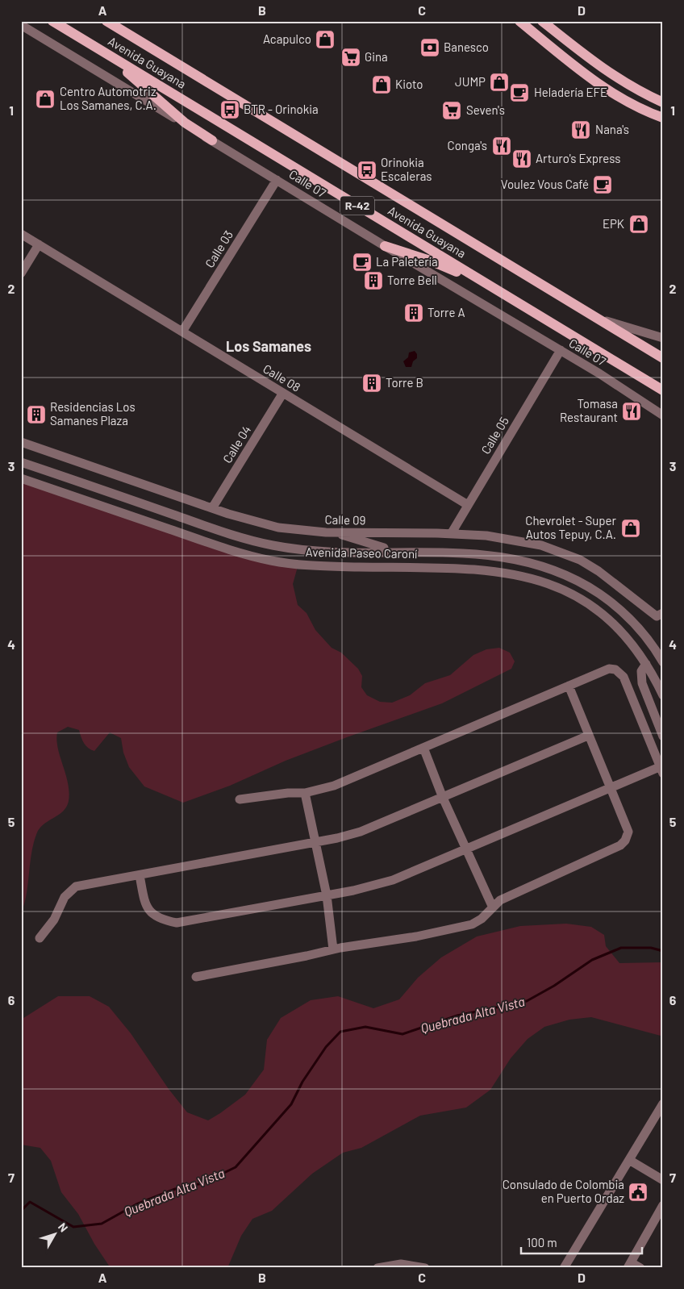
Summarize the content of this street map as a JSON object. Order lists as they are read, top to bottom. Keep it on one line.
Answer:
{"streets":{"main road":["Avenida Guayana","R-42"],"street":["Calle 07","Calle 03","Calle 08","Calle 05","Calle 04","Calle 09","Avenida Paseo Caroní"]},"crossings":[["Calle 07","Calle 03"],["Calle 07","Calle 05"],["Calle 03","Calle 08"],["Calle 08","Calle 05"],["Calle 08","Calle 04"],["Calle 05","Calle 09"],["Calle 04","Calle 09"]],"districts":["Los Samanes"],"water":["Quebrada Alta Vista"],"places":{"shop":["Acapulco","JUMP","Kioto","Centro Automotriz Los Samanes, C.A.","EPK","Chevrolet - Super Autos Tepuy, C.A."],"bank":["Banesco"],"supermarket":["Gina","Seven's"],"cafe":["Heladería EFE","Voulez Vous Café","La Paletería"],"bus stop":["BTR - Orinokia","Orinokia Escaleras"],"restaurant":["Nana's","Conga's","Arturo's Express","Tomasa Restaurant"],"building":["Torre Bell","Torre A","Torre B","Residencias Los Samanes Plaza"],"public building":["Consulado de Colombia en Puerto Ordaz"]},"scale_bar":"100 m","north":"top right","grid":{"columns":["A","B","C","D"],"rows":["1","2","3","4","5","6","7"]}}
